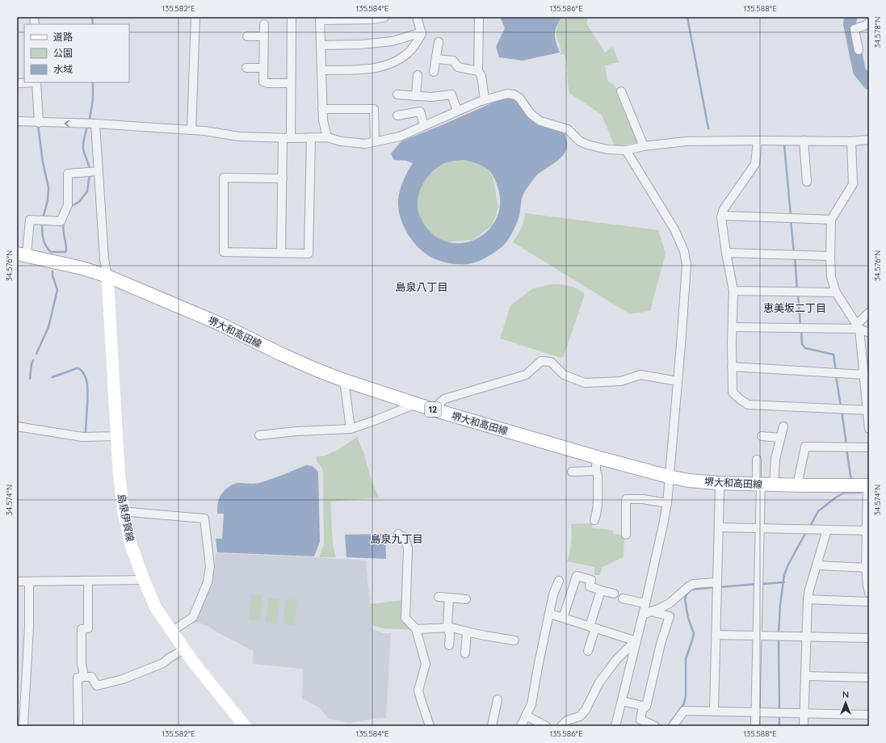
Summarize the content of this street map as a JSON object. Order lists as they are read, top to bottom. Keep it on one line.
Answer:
{"streets":{"main road":["堺大和高田線","12","島泉伊賀線"]},"crossings":[["堺大和高田線","島泉伊賀線"]],"districts":["島泉八丁目","恵美坂二丁目","島泉九丁目"],"legend":["道路","公園","水域"],"north":"top","coordinates":["135.582°E","135.584°E","135.586°E","135.588°E","34.578°N","34.576°N","34.574°N"]}
